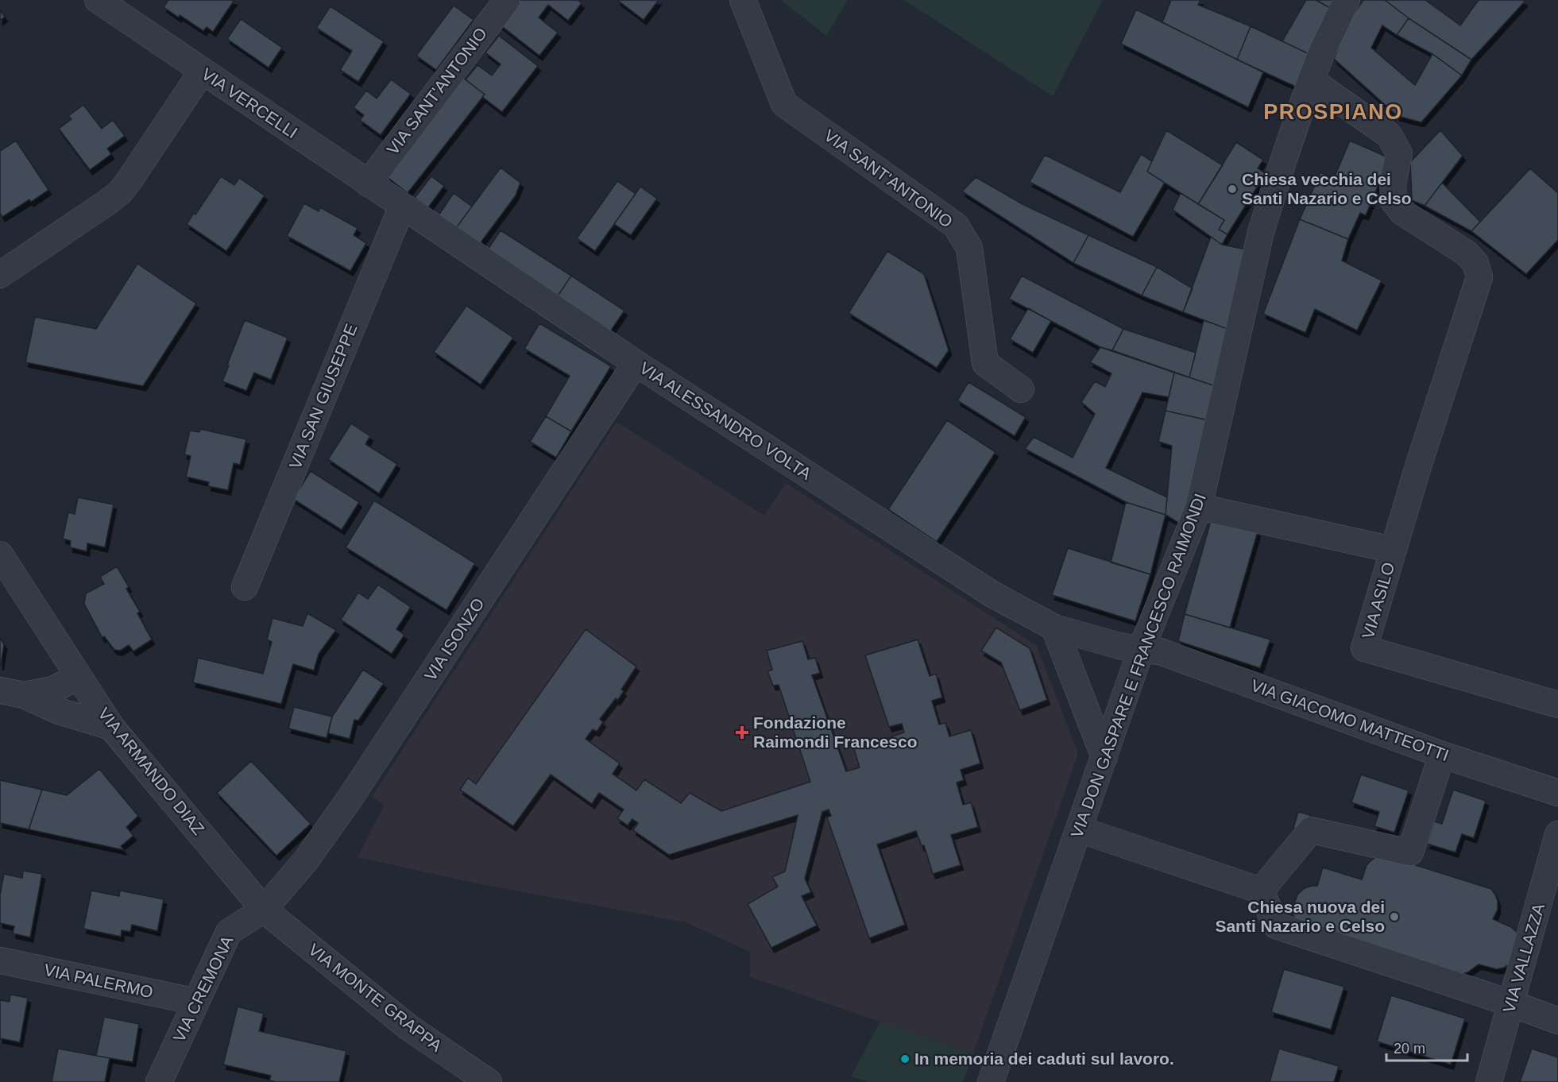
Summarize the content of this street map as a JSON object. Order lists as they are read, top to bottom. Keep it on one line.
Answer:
{"streets":{"street":["VIA SANT'ANTONIO","VIA VERCELLI","VIA SAN GIUSEPPE","VIA ALESSANDRO VOLTA","VIA ASILO","VIA ISONZO","VIA DON GASPARE E FRANCESCO RAIMONDI","VIA GIACOMO MATTEOTTI","VIA ARMANDO DIAZ","VIA VALLAZZA","VIA PALERMO","VIA CREMONA","VIA MONTE GRAPPA"]},"crossings":[["VIA SANT'ANTONIO","VIA VERCELLI"],["VIA VERCELLI","VIA SAN GIUSEPPE"],["VIA VERCELLI","VIA ALESSANDRO VOLTA"],["VIA SAN GIUSEPPE","VIA ALESSANDRO VOLTA"],["VIA ALESSANDRO VOLTA","VIA ISONZO"],["VIA ALESSANDRO VOLTA","VIA DON GASPARE E FRANCESCO RAIMONDI"],["VIA ALESSANDRO VOLTA","VIA GIACOMO MATTEOTTI"],["VIA ASILO","VIA DON GASPARE E FRANCESCO RAIMONDI"],["VIA ISONZO","VIA ARMANDO DIAZ"],["VIA ISONZO","VIA CREMONA"],["VIA ISONZO","VIA MONTE GRAPPA"],["VIA DON GASPARE E FRANCESCO RAIMONDI","VIA GIACOMO MATTEOTTI"],["VIA ARMANDO DIAZ","VIA CREMONA"],["VIA ARMANDO DIAZ","VIA MONTE GRAPPA"],["VIA PALERMO","VIA CREMONA"],["VIA CREMONA","VIA MONTE GRAPPA"]],"districts":["PROSPIANO"],"places":{"other":["Chiesa vecchia dei Santi Nazario e Celso","Chiesa nuova dei Santi Nazario e Celso","In memoria dei caduti sul lavoro."],"health":["Fondazione Raimondi Francesco"]},"scale_bar":"20 m"}
